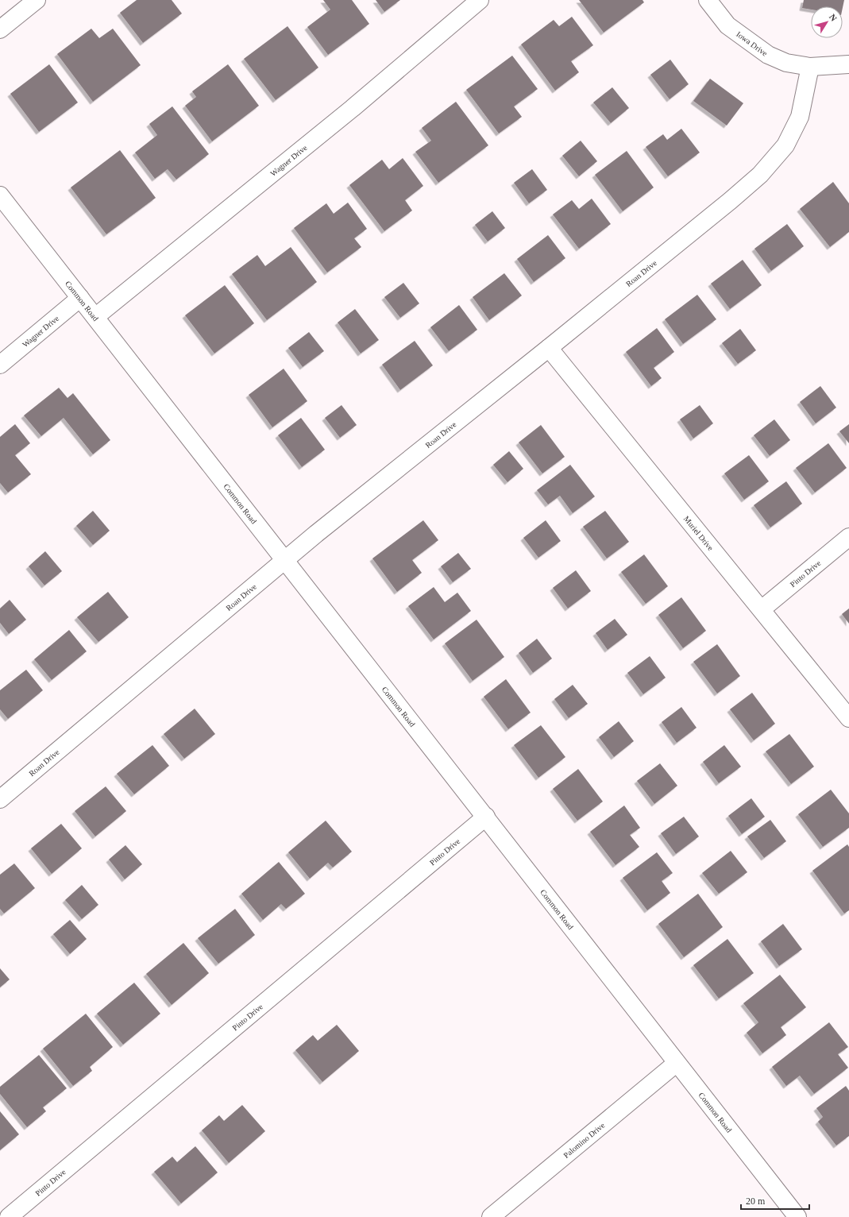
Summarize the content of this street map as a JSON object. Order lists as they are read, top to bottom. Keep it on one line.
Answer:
{"streets":{"street":["Iowa Drive","Wagner Drive","Roan Drive","Common Road","Muriel Drive","Pinto Drive","Palomino Drive"]},"crossings":[["Iowa Drive","Roan Drive"],["Wagner Drive","Common Road"],["Roan Drive","Common Road"],["Roan Drive","Muriel Drive"],["Common Road","Pinto Drive"],["Common Road","Palomino Drive"],["Muriel Drive","Pinto Drive"]],"scale_bar":"20 m","north":"top right"}
